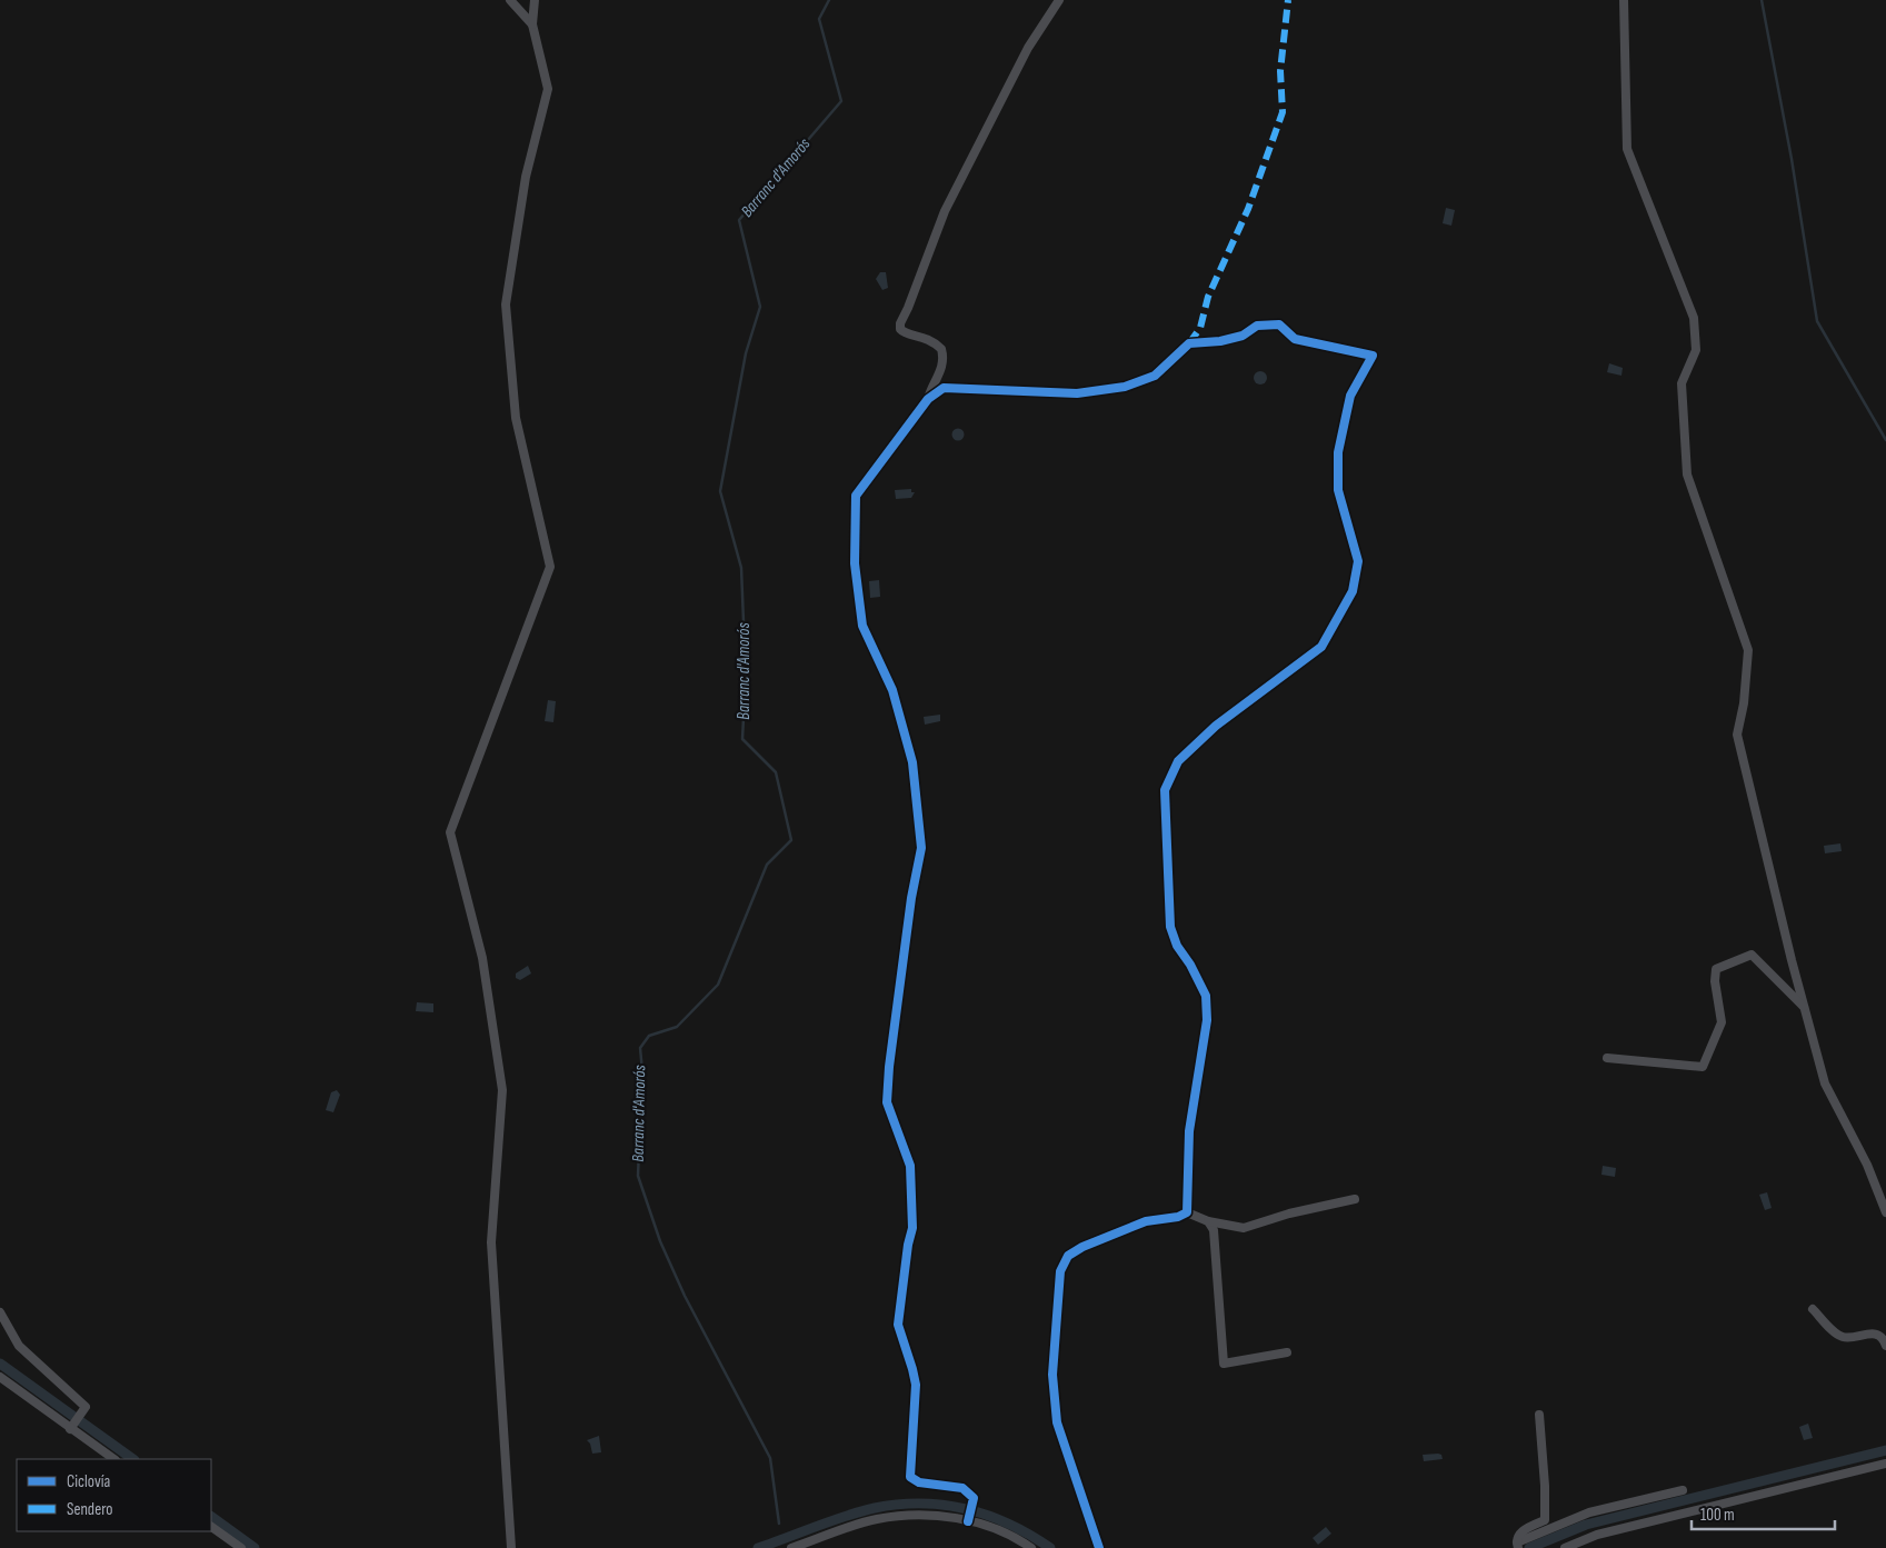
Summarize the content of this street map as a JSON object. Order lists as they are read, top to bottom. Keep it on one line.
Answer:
{"water":["Barranc d'Amorós"],"legend":["Ciclovía","Sendero"],"scale_bar":"100 m"}
